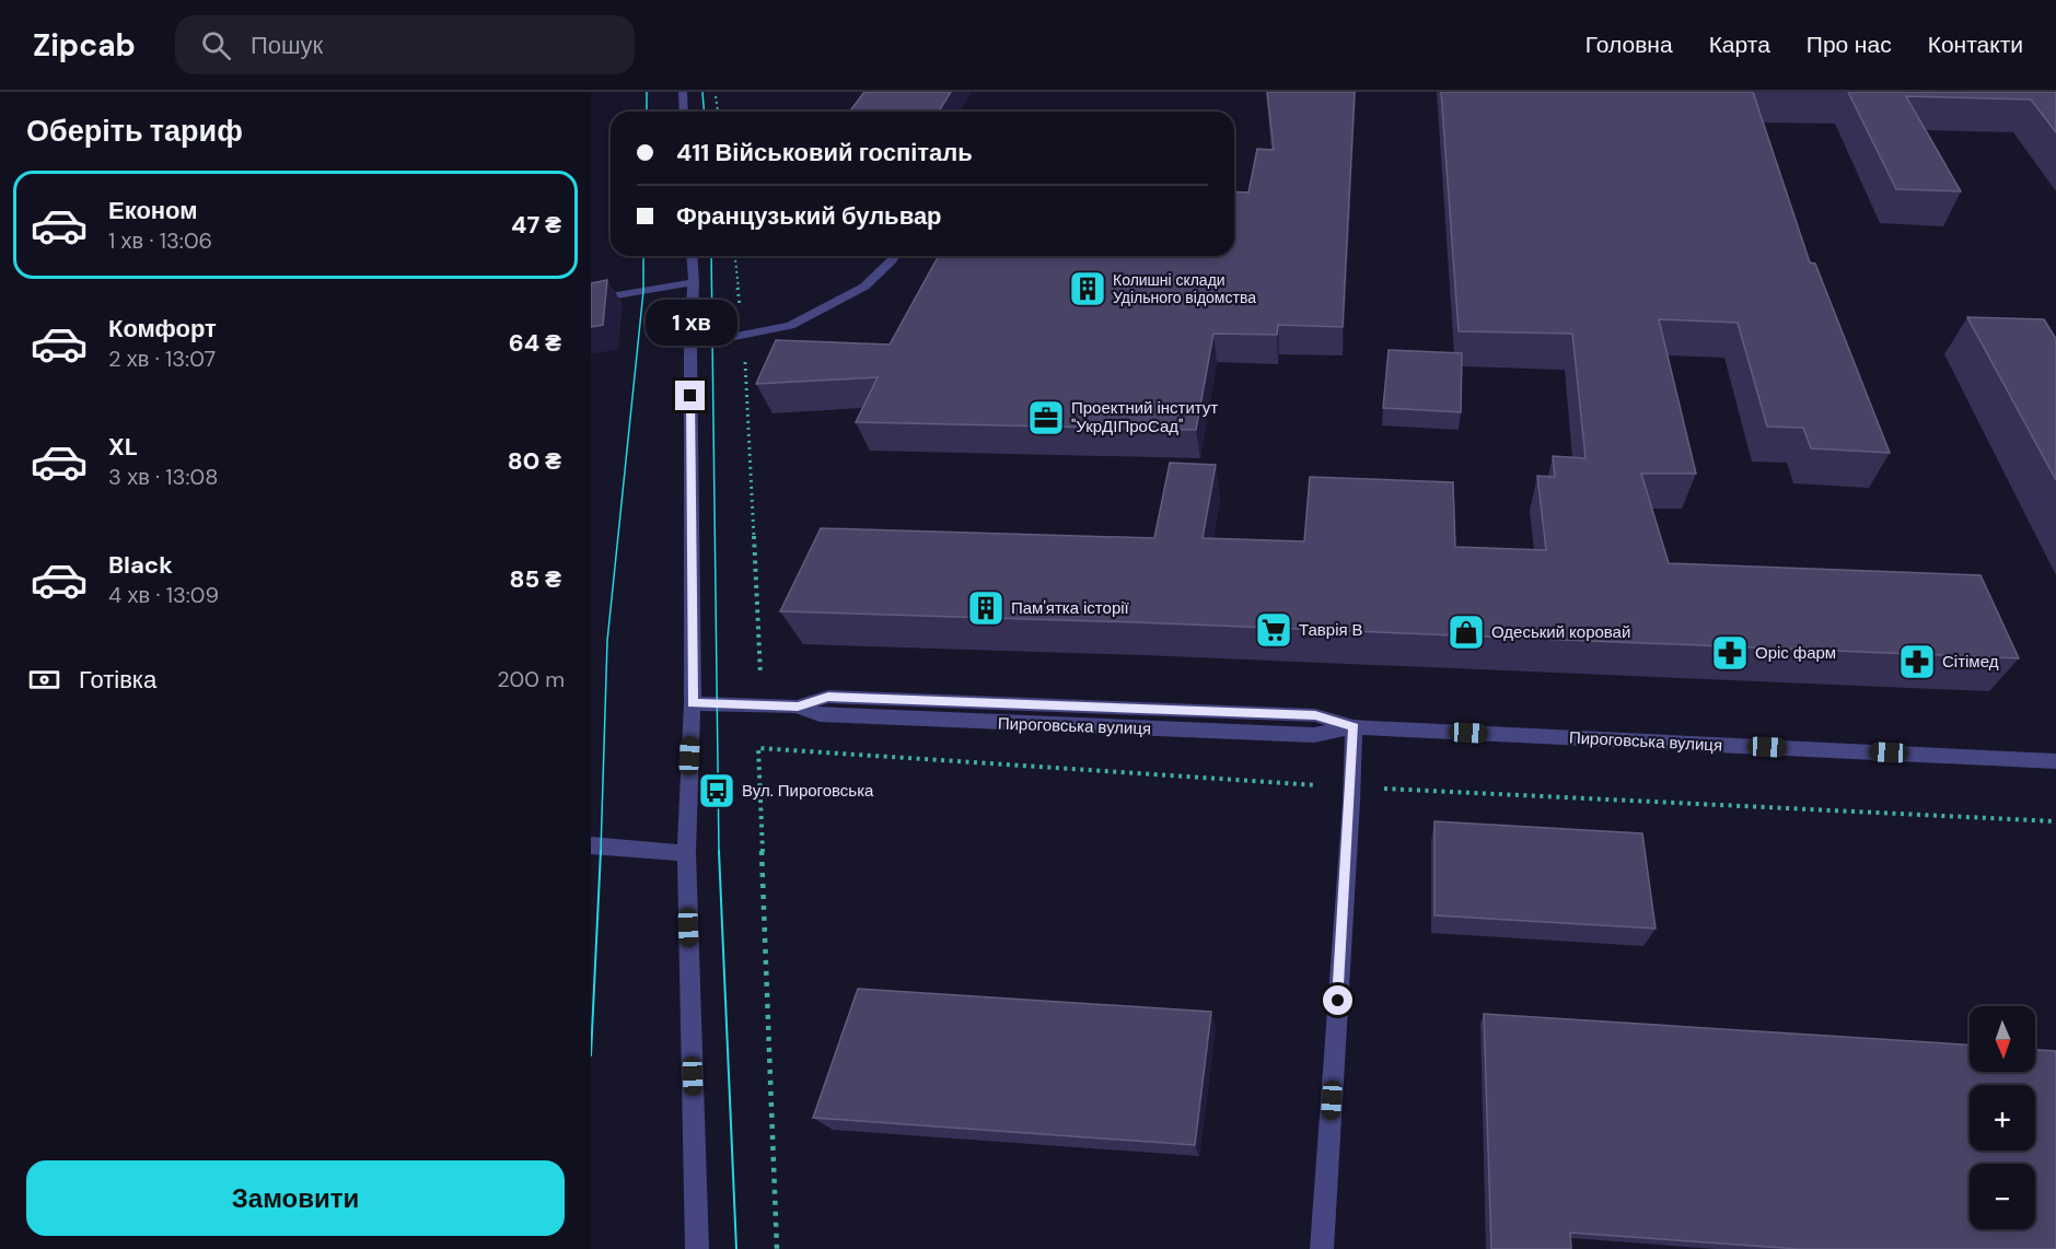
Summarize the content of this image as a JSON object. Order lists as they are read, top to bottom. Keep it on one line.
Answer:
{"streets":{"street":["Пироговська вулиця"]},"places":{"building":["Колишні склади Удільного відомства","Пам'ятка історії"],"office":["Проектний інститут \"УкрДІПроСад\""],"supermarket":["Таврія В"],"shop":["Одеський коровай"],"pharmacy":["Оріс фарм","Сітімед"],"bus stop":["Вул. Пироговська"]},"north":"bottom","page":{"header":"Zipcab","search":"Пошук","nav":["Головна","Карта","Про нас","Контакти"],"heading":"Оберіть тариф","banner":["411 Військовий госпіталь","Французький бульвар"],"list":[{"name":"Економ","note":"1 хв · 13:06","value":"47 ₴"},{"name":"Комфорт","note":"2 хв · 13:07","value":"64 ₴"},{"name":"XL","note":"3 хв · 13:08","value":"80 ₴"},{"name":"Black","note":"4 хв · 13:09","value":"85 ₴"}],"bubble":"1 хв","pay":["Готівка","200 m"],"map_buttons":["+","−"],"buttons":"Замовити"}}
